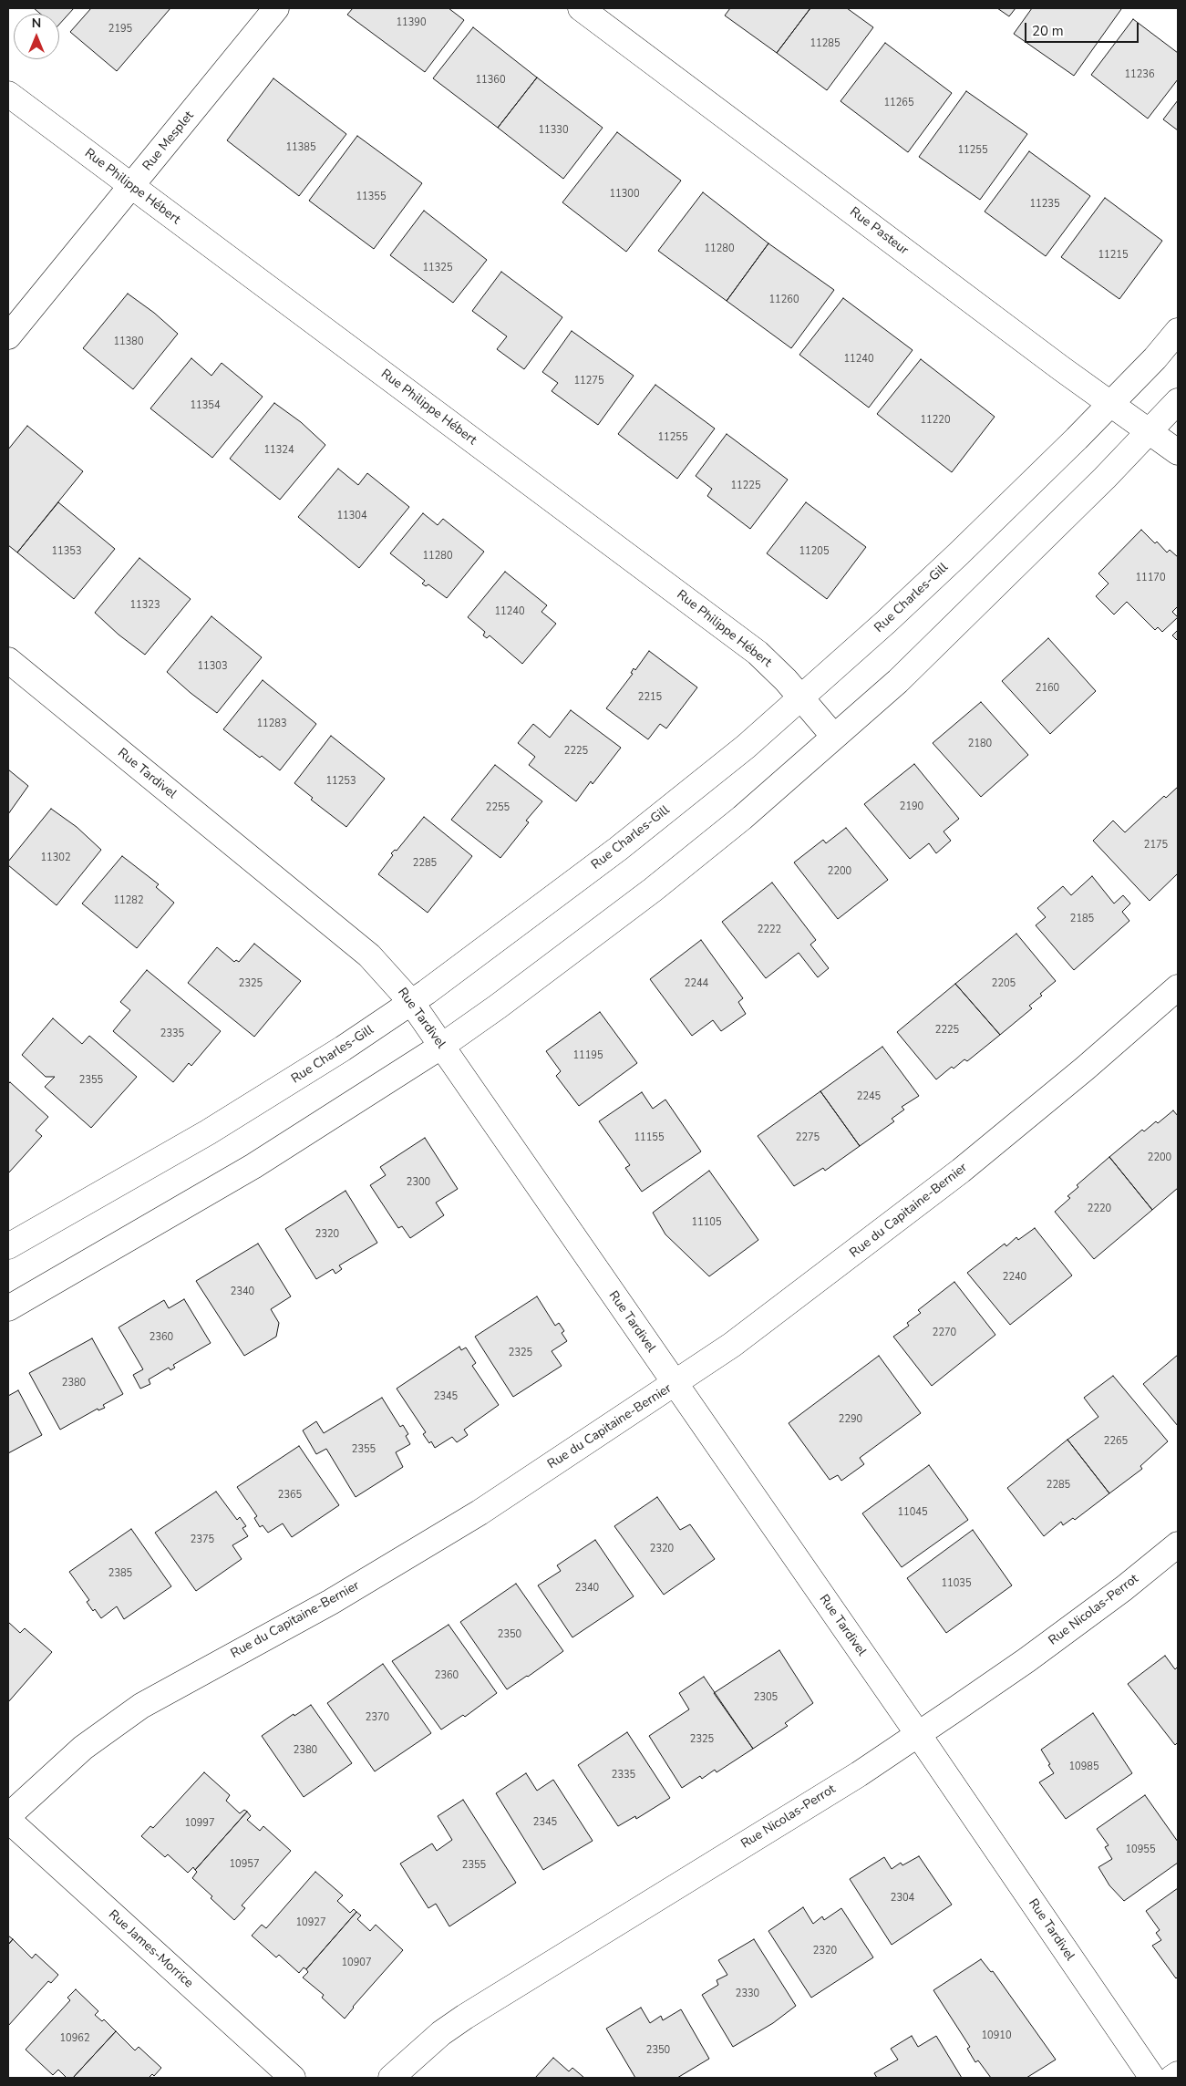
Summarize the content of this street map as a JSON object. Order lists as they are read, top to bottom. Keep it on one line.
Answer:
{"streets":{"street":["Rue Mesplet","Rue Philippe Hébert","Rue Pasteur","Rue Charles-Gill","Rue Tardivel","Rue du Capitaine-Bernier","Rue Nicolas-Perrot","Rue James-Morrice"]},"crossings":[["Rue Mesplet","Rue Philippe Hébert"],["Rue Philippe Hébert","Rue Charles-Gill"],["Rue Pasteur","Rue Charles-Gill"],["Rue Charles-Gill","Rue Tardivel"],["Rue Tardivel","Rue du Capitaine-Bernier"],["Rue Tardivel","Rue Nicolas-Perrot"]],"house_numbers":["11390","2195","11285","11236","11360","11265","11330","11385","11255","11300","11355","11235","11280","11215","11325","11260","11380","11240","11275","11354","11220","11255","11324","11225","11304","11353","11205","11280","11170","11323","11240","11303","2160","2215","11283","2180","2225","11253","2190","2255","2175","11302","2285","2200","11282","2185","2222","2325","2244","2205","2225","2335","11195","2355","2245","11155","2275","2200","2300","2220","11105","2320","2240","2340","2270","2360","2325","2380","2345","2290","2265","2355","2285","2365","11045","2375","2320","2385","11035","2340","2350","2360","2305","2370","2325","2380","10985","2335","2345","10997","10955","10957","2355","2304","10927","2320","10907","2330","10910","10962","2350"],"scale_bar":"20 m","north":"top"}
